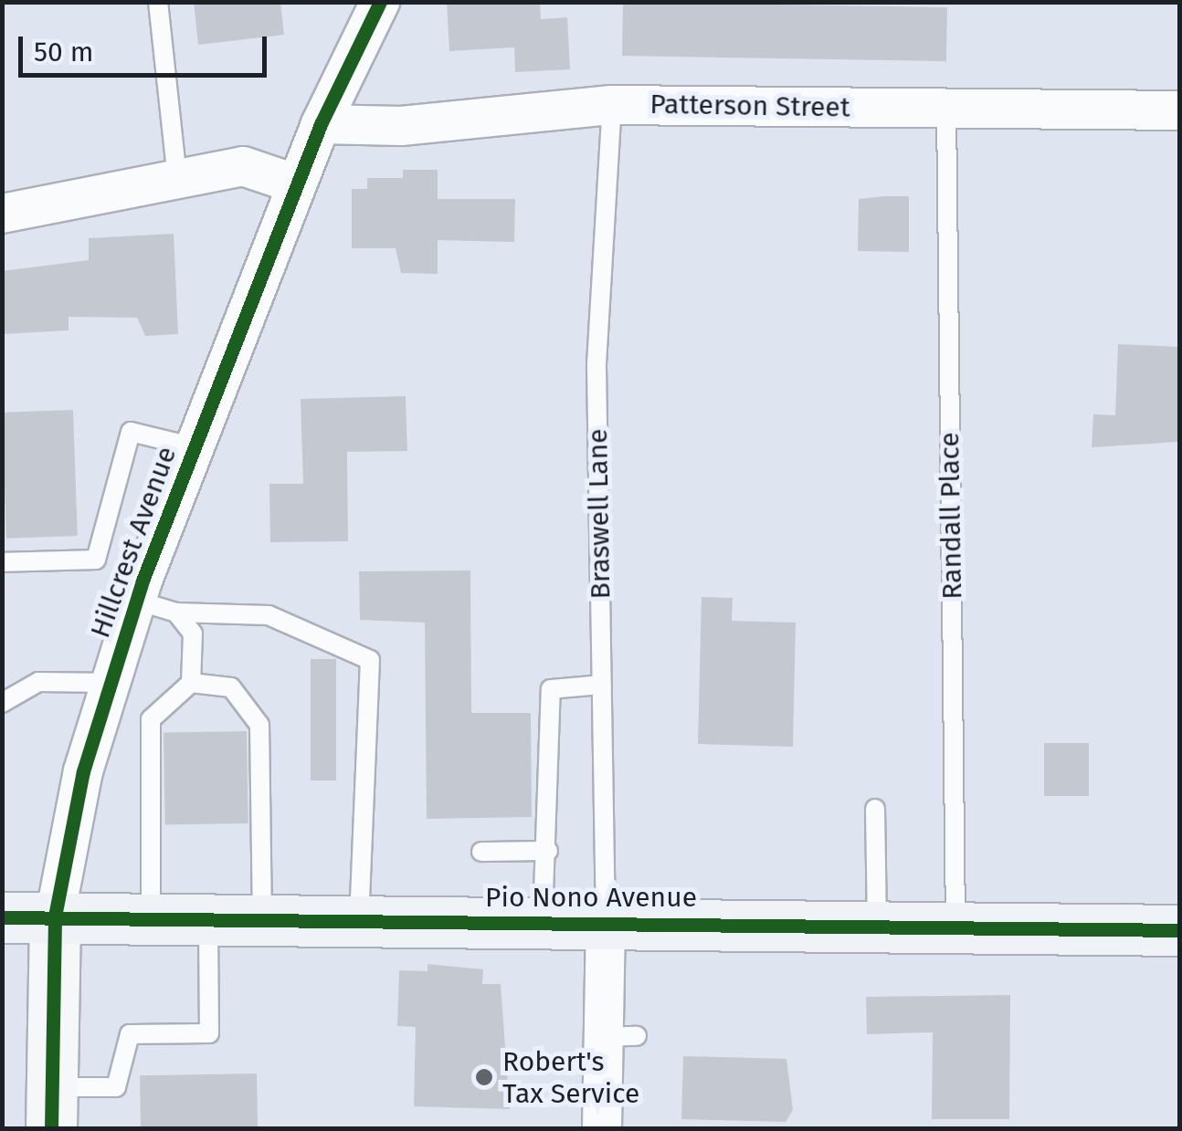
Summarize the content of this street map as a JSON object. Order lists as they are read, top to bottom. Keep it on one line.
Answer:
{"streets":{"main road":["Pio Nono Avenue"],"street":["Patterson Street","Hillcrest Avenue"],"lane":["Braswell Lane","Randall Place"]},"crossings":[["Patterson Street","Braswell Lane"],["Patterson Street","Randall Place"],["Patterson Street","Hillcrest Avenue"],["Braswell Lane","Pio Nono Avenue"],["Randall Place","Pio Nono Avenue"],["Hillcrest Avenue","Pio Nono Avenue"]],"places":["Robert's Tax Service"],"scale_bar":"50 m"}
